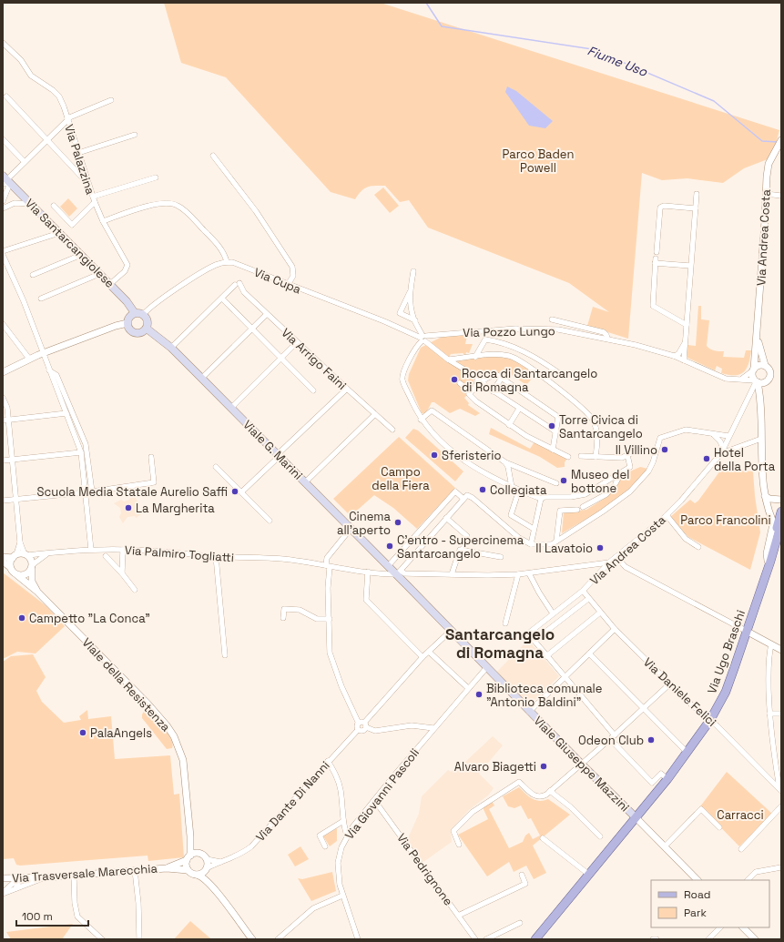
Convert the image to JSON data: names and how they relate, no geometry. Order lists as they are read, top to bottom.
{
  "streets": {
    "main road": [
      "Via Santarcangiolese",
      "Viale G. Marini",
      "Via Ugo Braschi",
      "Viale Giuseppe Mazzini"
    ],
    "street": [
      "Via Palazzina",
      "Via Andrea Costa",
      "Via Cupa",
      "Via Pozzo Lungo",
      "Via Arrigo Faini",
      "Via Palmiro Togliatti",
      "Viale della Resistenza",
      "Via Daniele Felici",
      "Via Giovanni Pascoli",
      "Via Dante Di Nanni",
      "Via Pedrignone",
      "Via Trasversale Marecchia"
    ]
  },
  "crossings": [
    ["Via Palazzina", "Via Santarcangiolese"],
    ["Via Andrea Costa", "Via Pozzo Lungo"],
    ["Via Andrea Costa", "Via Palmiro Togliatti"],
    ["Via Andrea Costa", "Via Daniele Felici"],
    ["Via Santarcangiolese", "Viale G. Marini"],
    ["Via Cupa", "Via Pozzo Lungo"],
    ["Viale G. Marini", "Via Palmiro Togliatti"],
    ["Viale G. Marini", "Viale Giuseppe Mazzini"],
    ["Viale G. Marini", "Via Dante Di Nanni"],
    ["Via Palmiro Togliatti", "Viale della Resistenza"],
    ["Via Ugo Braschi", "Via Daniele Felici"],
    ["Via Ugo Braschi", "Viale Giuseppe Mazzini"],
    ["Viale della Resistenza", "Via Dante Di Nanni"],
    ["Viale della Resistenza", "Via Trasversale Marecchia"],
    ["Viale Giuseppe Mazzini", "Via Giovanni Pascoli"],
    ["Viale Giuseppe Mazzini", "Via Dante Di Nanni"],
    ["Via Giovanni Pascoli", "Via Pedrignone"],
    ["Via Dante Di Nanni", "Via Trasversale Marecchia"]
  ],
  "districts": ["Santarcangelo di Romagna"],
  "water": ["Fiume Uso"],
  "parks": [
    "Parco Baden Powell",
    "Campo della Fiera",
    "Parco Francolini",
    "Carracci"
  ],
  "places": [
    "Rocca di Santarcangelo di Romagna",
    "Torre Civica di Santarcangelo",
    "Il Villino",
    "Sferisterio",
    "Hotel della Porta",
    "Museo del bottone",
    "Collegiata",
    "Scuola Media Statale Aurelio Saffi",
    "La Margherita",
    "Cinema all'aperto",
    "C'entro - Supercinema Santarcangelo",
    "Il Lavatoio",
    "Campetto \"La Conca\"",
    "Biblioteca comunale \"Antonio Baldini\"",
    "PalaAngels",
    "Odeon Club",
    "Alvaro Biagetti"
  ],
  "legend": ["Road", "Park"],
  "scale_bar": "100 m"
}
